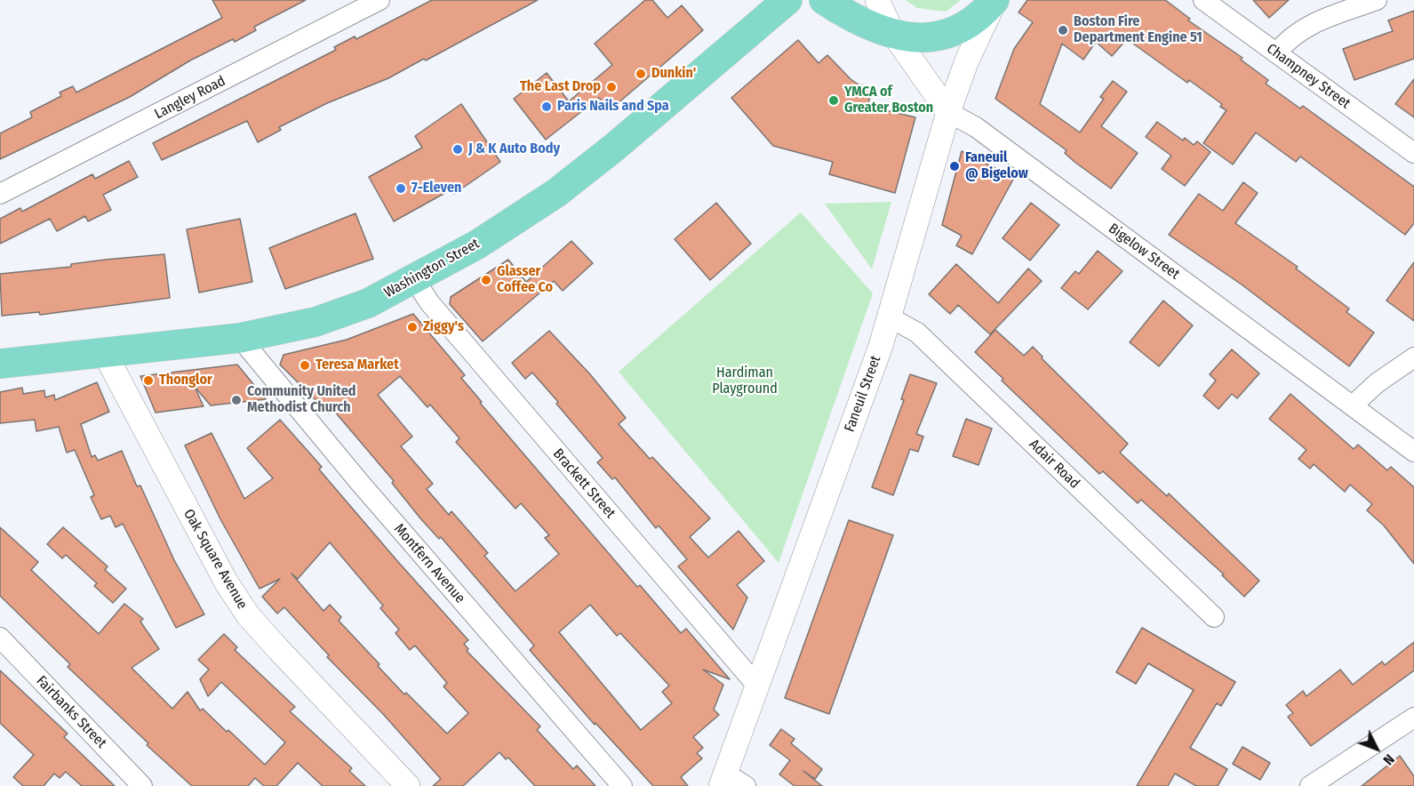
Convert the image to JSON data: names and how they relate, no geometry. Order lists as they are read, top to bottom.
{
  "streets": {
    "main road": ["Washington Street"],
    "street": [
      "Champney Street",
      "Langley Road",
      "Bigelow Street",
      "Faneuil Street",
      "Adair Road",
      "Brackett Street",
      "Oak Square Avenue",
      "Montfern Avenue",
      "Fairbanks Street"
    ]
  },
  "crossings": [
    ["Bigelow Street", "Faneuil Street"],
    ["Washington Street", "Brackett Street"],
    ["Washington Street", "Oak Square Avenue"],
    ["Washington Street", "Montfern Avenue"],
    ["Faneuil Street", "Adair Road"],
    ["Faneuil Street", "Brackett Street"]
  ],
  "parks": ["Hardiman Playground"],
  "places": [
    "Boston Fire Department Engine 51",
    "Dunkin'",
    "The Last Drop",
    "YMCA of Greater Boston",
    "Paris Nails and Spa",
    "J & K Auto Body",
    "Faneuil @ Bigelow",
    "7-Eleven",
    "Glasser Coffee Co",
    "Ziggy's",
    "Teresa Market",
    "Thonglor",
    "Community United Methodist Church"
  ],
  "north": "bottom right"
}
